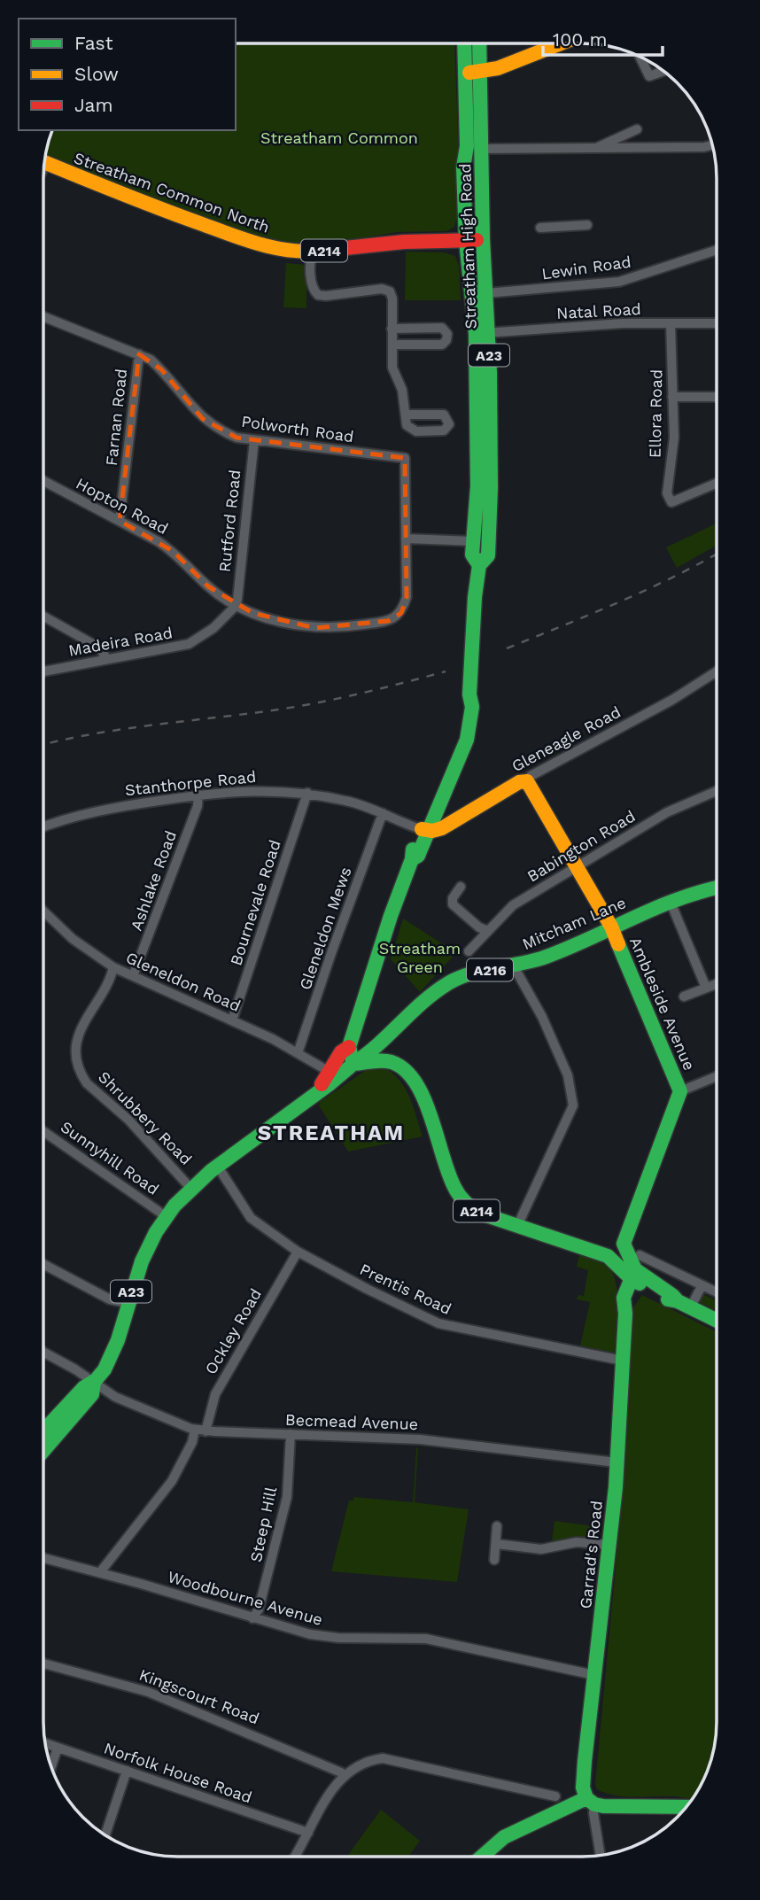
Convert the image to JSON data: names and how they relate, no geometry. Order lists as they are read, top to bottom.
{
  "streets": {
    "main road": [
      "Streatham Common North",
      "Streatham High Road",
      "A214",
      "A23",
      "Gleneagle Road",
      "Mitcham Lane",
      "A216",
      "Ambleside Avenue",
      "Garrad's Road"
    ],
    "street": [
      "Lewin Road",
      "Natal Road",
      "Ellora Road",
      "Farnan Road",
      "Polworth Road",
      "Hopton Road",
      "Rutford Road",
      "Madeira Road",
      "Stanthorpe Road",
      "Babington Road",
      "Ashlake Road",
      "Bournevale Road",
      "Gleneldon Mews",
      "Gleneldon Road",
      "Shrubbery Road",
      "Sunnyhill Road",
      "Prentis Road",
      "Ockley Road",
      "Becmead Avenue",
      "Steep Hill",
      "Woodbourne Avenue",
      "Kingscourt Road",
      "Norfolk House Road"
    ]
  },
  "crossings": [
    ["Streatham Common North", "Streatham High Road"],
    ["Streatham High Road", "Lewin Road"],
    ["Streatham High Road", "Natal Road"],
    ["Streatham High Road", "A23"],
    ["Streatham High Road", "Gleneagle Road"],
    ["Streatham High Road", "Stanthorpe Road"],
    ["Streatham High Road", "Mitcham Lane"],
    ["Streatham High Road", "Gleneldon Road"],
    ["Streatham High Road", "Shrubbery Road"],
    ["Streatham High Road", "Sunnyhill Road"],
    ["Streatham High Road", "Prentis Road"],
    ["Streatham High Road", "Becmead Avenue"],
    ["A214", "Garrad's Road"],
    ["Natal Road", "Ellora Road"],
    ["A23", "Becmead Avenue"],
    ["Farnan Road", "Polworth Road"],
    ["Farnan Road", "Hopton Road"],
    ["Polworth Road", "Hopton Road"],
    ["Polworth Road", "Rutford Road"],
    ["Hopton Road", "Rutford Road"],
    ["Hopton Road", "Madeira Road"],
    ["Rutford Road", "Madeira Road"],
    ["Gleneagle Road", "Stanthorpe Road"],
    ["Gleneagle Road", "Ambleside Avenue"],
    ["Stanthorpe Road", "Ashlake Road"],
    ["Stanthorpe Road", "Bournevale Road"],
    ["Stanthorpe Road", "Gleneldon Mews"],
    ["Babington Road", "Ambleside Avenue"],
    ["Ashlake Road", "Gleneldon Road"],
    ["Bournevale Road", "Gleneldon Road"],
    ["Mitcham Lane", "Ambleside Avenue"],
    ["Gleneldon Mews", "Gleneldon Road"],
    ["Gleneldon Road", "Shrubbery Road"],
    ["Prentis Road", "Ockley Road"],
    ["Prentis Road", "Garrad's Road"],
    ["Ockley Road", "Becmead Avenue"],
    ["Becmead Avenue", "Steep Hill"],
    ["Becmead Avenue", "Garrad's Road"],
    ["Steep Hill", "Woodbourne Avenue"],
    ["Garrad's Road", "Woodbourne Avenue"]
  ],
  "districts": ["STREATHAM"],
  "parks": ["Streatham Common", "Streatham Green"],
  "legend": ["Fast", "Slow", "Jam"],
  "scale_bar": "100 m"
}
